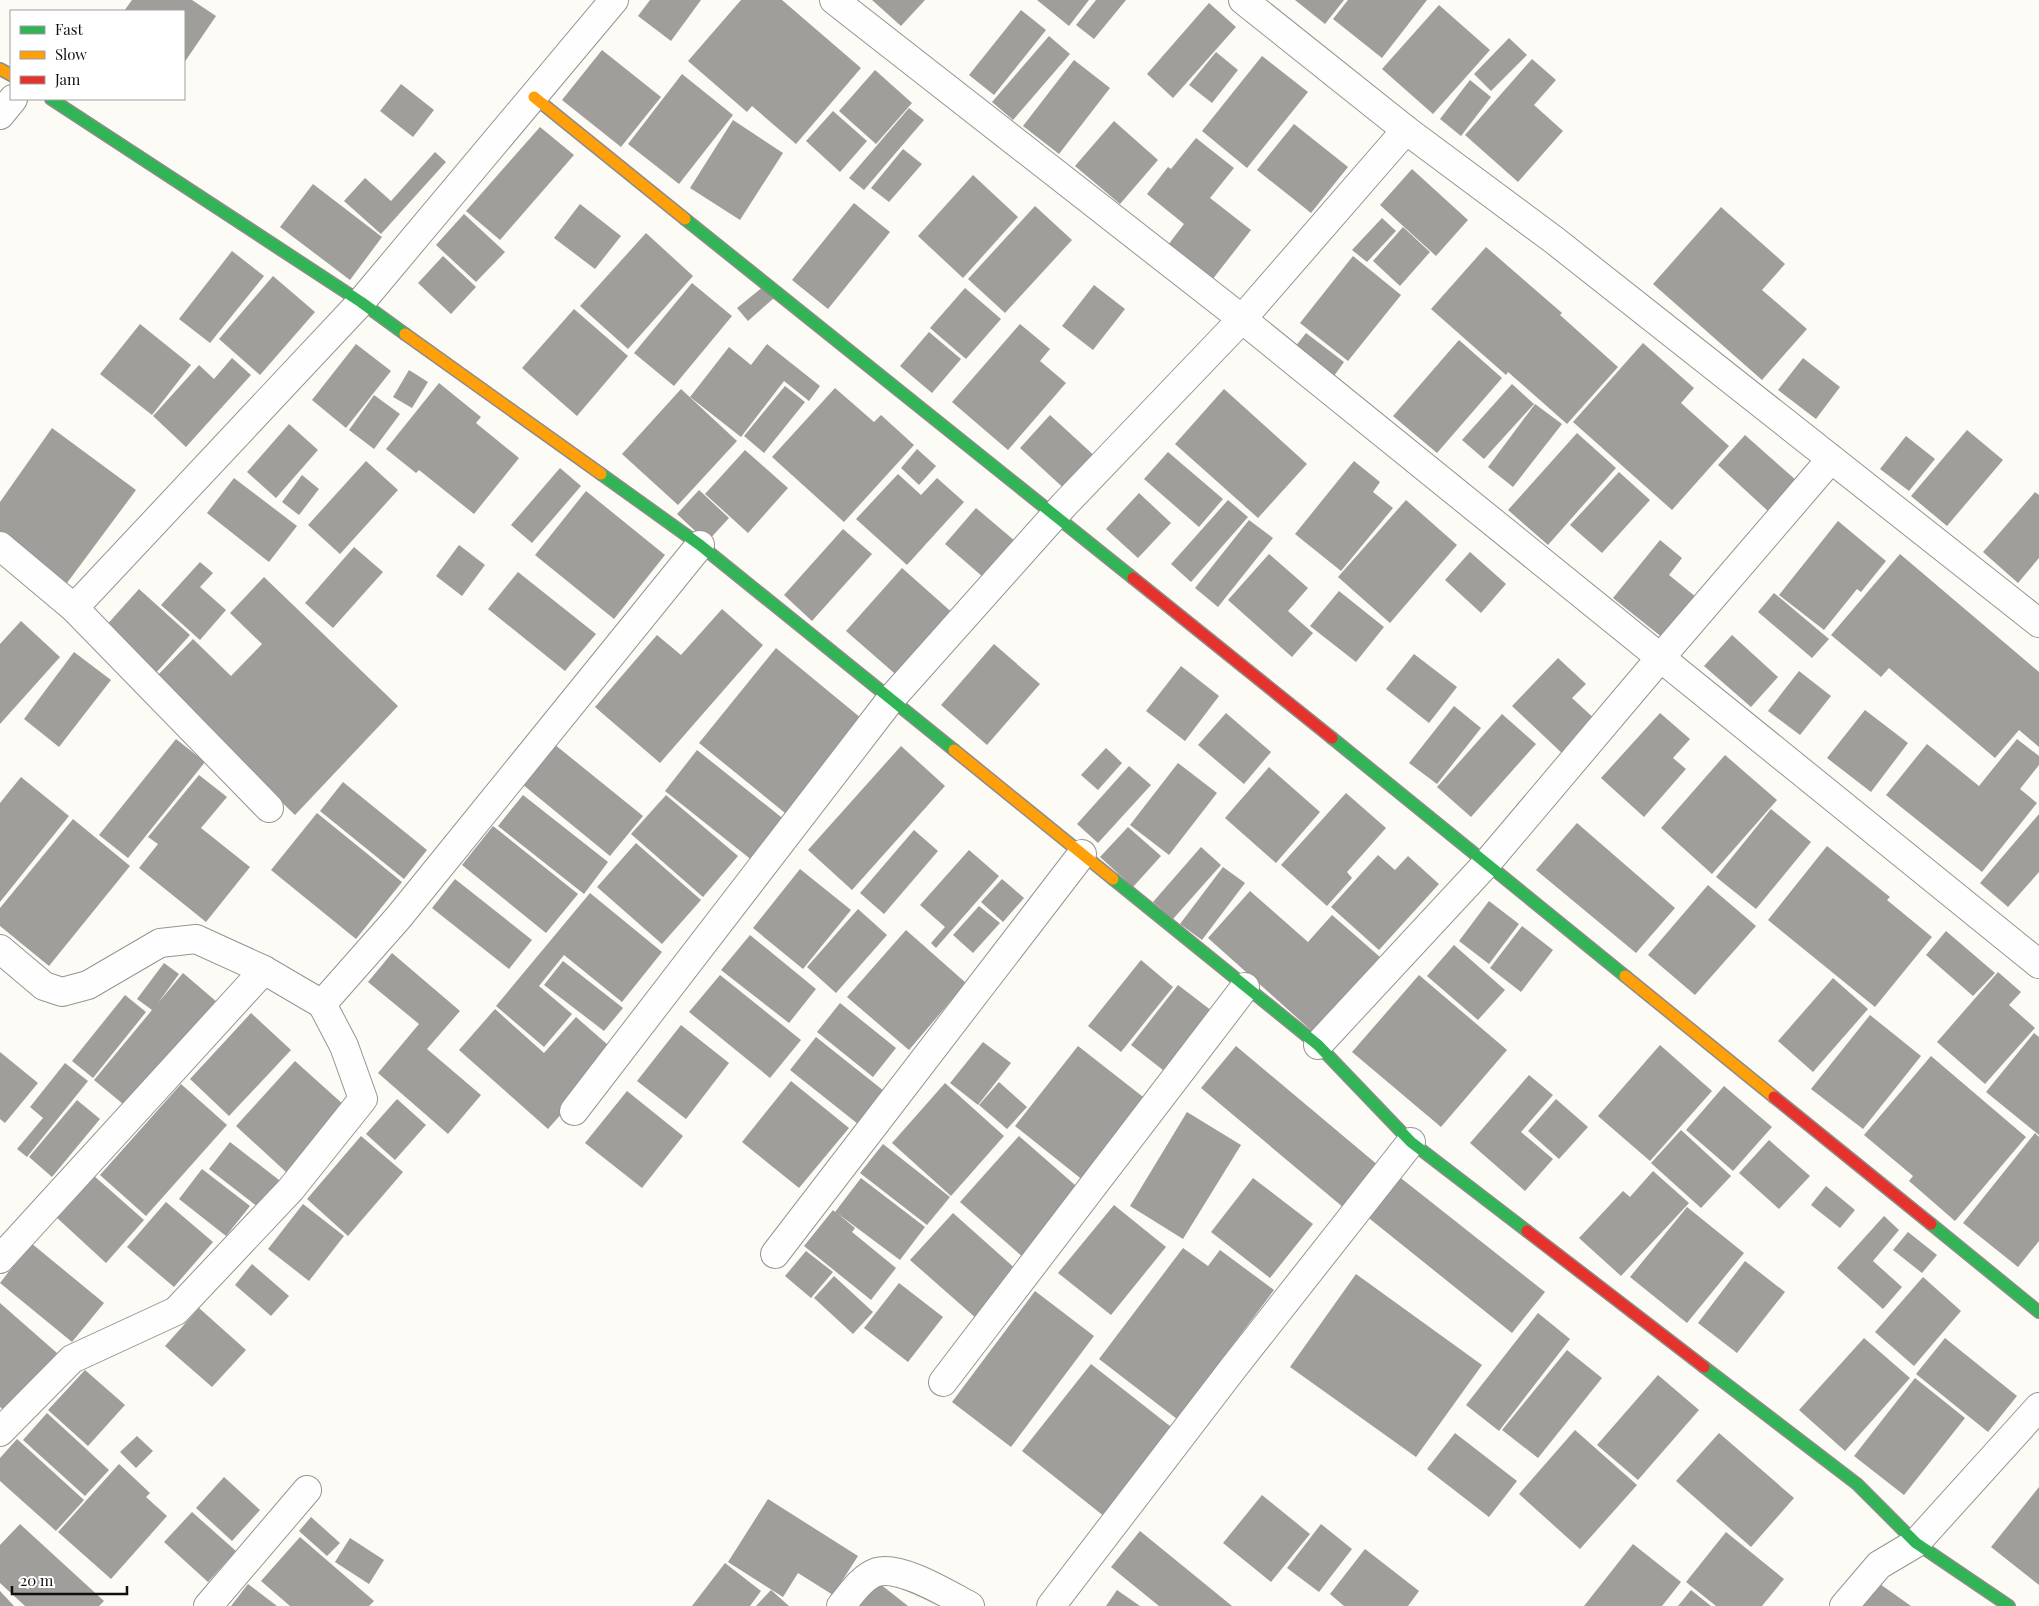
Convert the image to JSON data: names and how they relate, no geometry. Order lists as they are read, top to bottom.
{
  "legend": ["Fast", "Slow", "Jam"],
  "scale_bar": "20 m"
}
